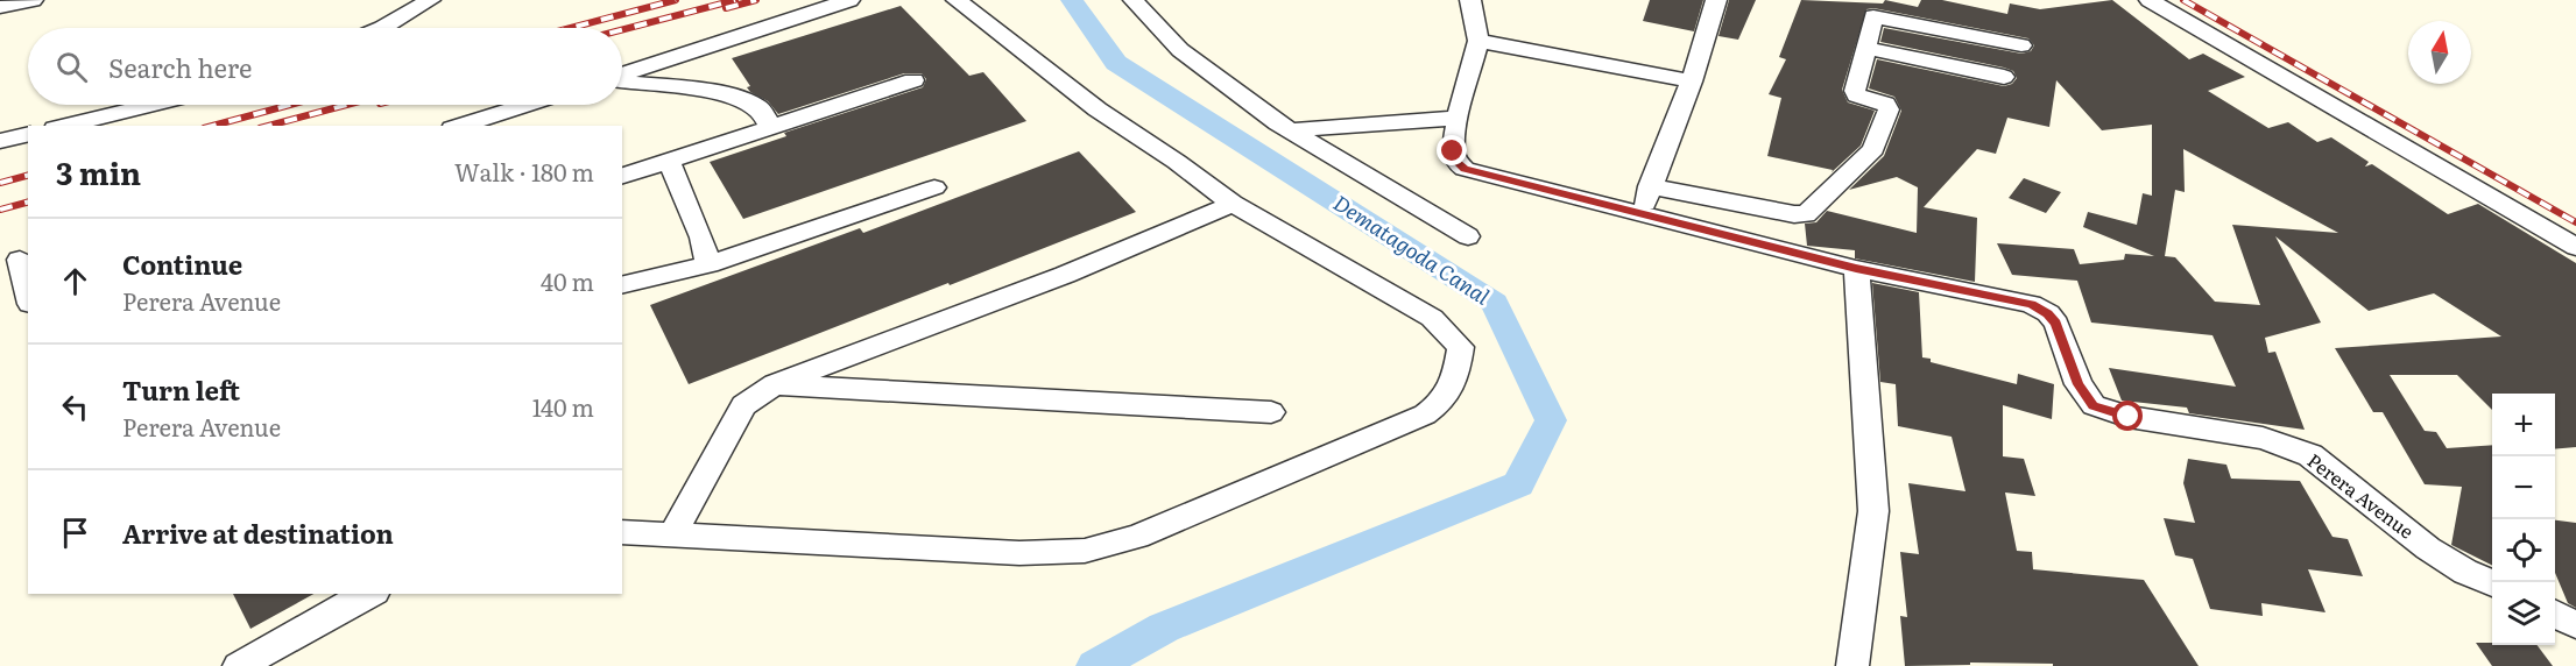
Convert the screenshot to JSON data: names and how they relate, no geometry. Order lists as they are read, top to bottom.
{
  "streets": {
    "street": ["Perera Avenue"]
  },
  "water": ["Dematagoda Canal"],
  "north": "top",
  "page": {
    "search": "Search here",
    "heading": ["3 min", "Walk · 180 m"],
    "list": [
      ["Continue", "Perera Avenue", "40 m"],
      ["Turn left", "Perera Avenue", "140 m"],
      "Arrive at destination"
    ],
    "map_buttons": ["+", "−"]
  }
}
